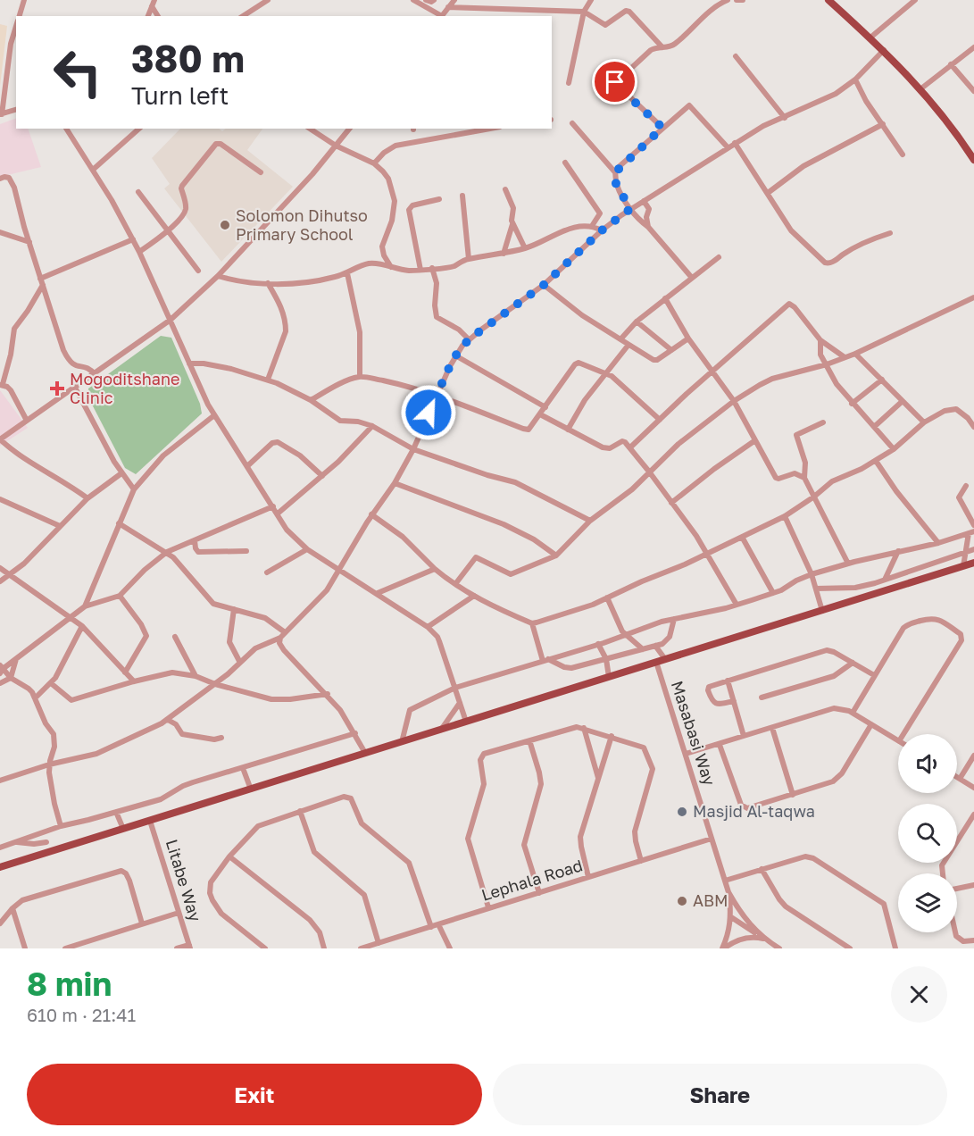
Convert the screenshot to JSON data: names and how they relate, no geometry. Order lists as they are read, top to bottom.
{
  "streets": {
    "street": ["Masabasi Way", "Litabe Way", "Lephala Road"]
  },
  "crossings": [
    ["Masabasi Way", "Lephala Road"]
  ],
  "places": {
    "other": ["Solomon Dihutso Primary School", "Masjid Al-taqwa", "ABM"],
    "health": ["Mogoditshane Clinic"]
  },
  "page": {
    "turn": ["380 m", "Turn left"],
    "heading": ["8 min", "610 m · 21:41"],
    "buttons": ["Exit", "Share"]
  }
}
